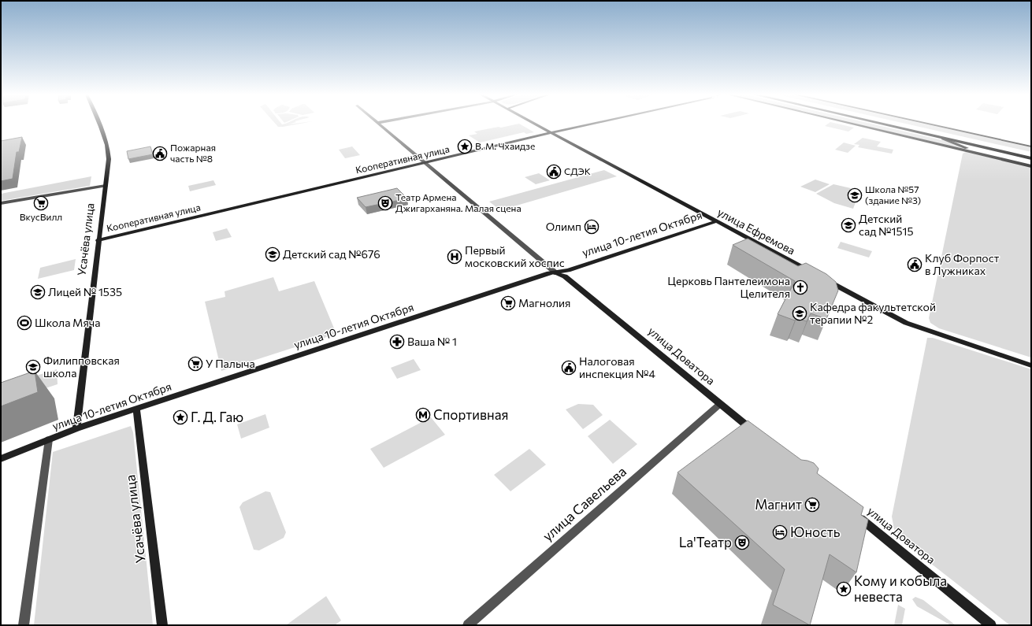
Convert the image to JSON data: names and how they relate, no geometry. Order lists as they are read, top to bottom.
{
  "streets": {
    "street": [
      "Кооперативная улица",
      "улица Ефремова",
      "улица 10-летия Октября",
      "Усачёва улица",
      "улица Доватора",
      "улица Савельева"
    ]
  },
  "crossings": [
    ["Кооперативная улица", "улица Ефремова"],
    ["Кооперативная улица", "Усачёва улица"],
    ["Кооперативная улица", "улица Доватора"],
    ["улица Ефремова", "улица 10-летия Октября"],
    ["улица 10-летия Октября", "Усачёва улица"],
    ["улица 10-летия Октября", "улица Доватора"],
    ["улица Доватора", "улица Савельева"]
  ],
  "places": {
    "place": ["В. М. Чхаидзе", "Г. Д. Гаю", "Кому и кобыла невеста"],
    "public building": [
      "Пожарная часть №8",
      "СДЭК",
      "Клуб Форпост в Лужниках",
      "Налоговая инспекция №4"
    ],
    "school or university": [
      "Школа №57 (здание №3)",
      "Детский сад №1515",
      "Детский сад №676",
      "Лицей № 1535",
      "Кафедра факультетской терапии №2",
      "Филипповская школа"
    ],
    "supermarket": [
      "ВкусВилл",
      "Магнолия",
      "У Палыча",
      "Магнит"
    ],
    "theatre": ["Театр Армена Джигарханяна. Малая сцена", "La'Театр"],
    "hotel": ["Олимп", "Юность"],
    "hospital": ["Первый московский хоспис"],
    "church": ["Церковь Пантелеимона Целителя"],
    "sports": ["Школа Мяча"],
    "pharmacy": ["Ваша № 1"],
    "metro station": ["Спортивная"]
  }
}
